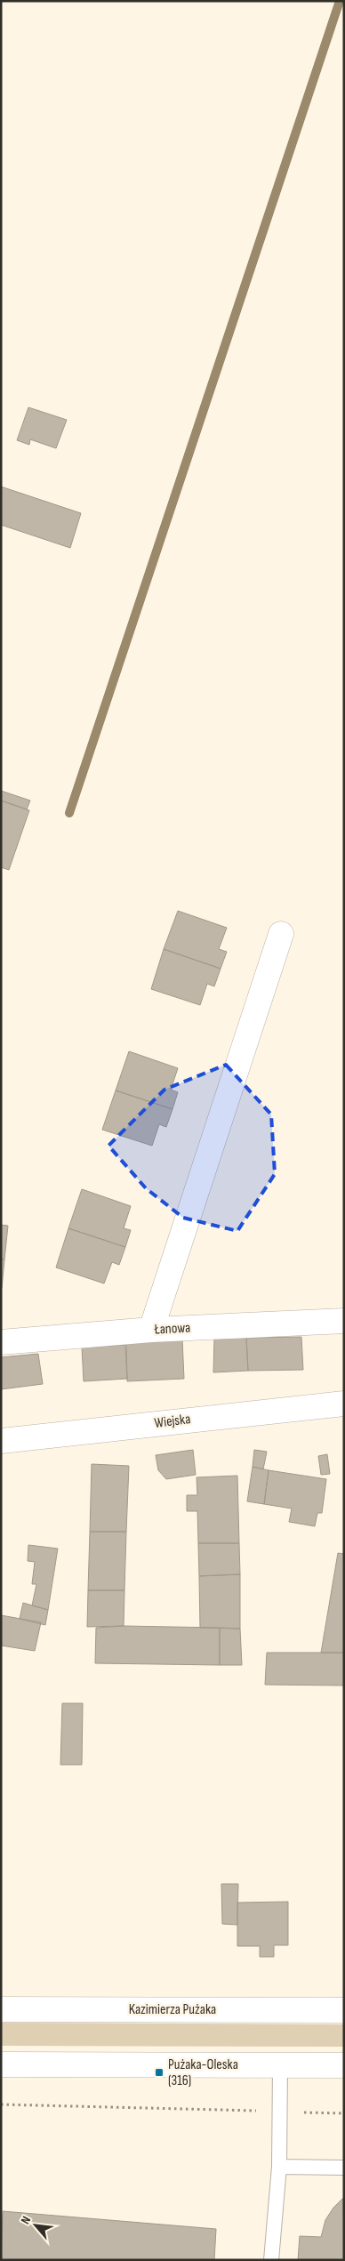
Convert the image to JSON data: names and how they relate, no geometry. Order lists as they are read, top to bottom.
{
  "streets": {
    "street": ["Łanowa", "Wiejska", "Kazimierza Pużaka"]
  },
  "places": {
    "transit": ["Pużaka-Oleska (316)"]
  },
  "north": "top left"
}
